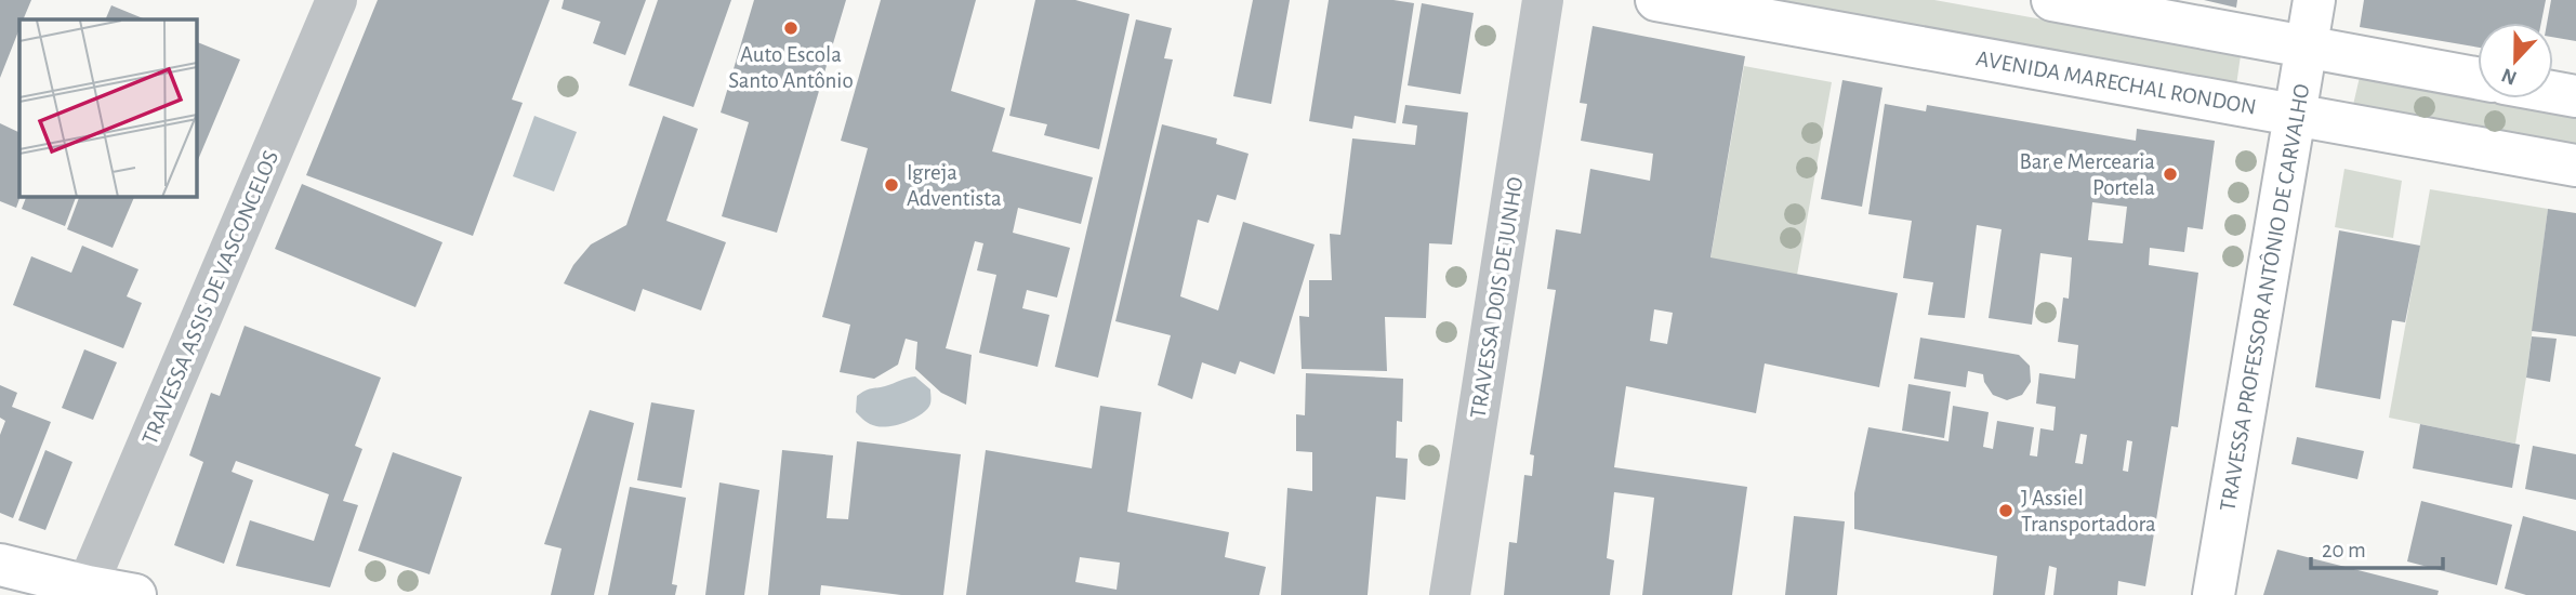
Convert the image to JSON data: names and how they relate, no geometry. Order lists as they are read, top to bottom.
{
  "streets": {
    "street": [
      "AVENIDA MARECHAL RONDON",
      "TRAVESSA ASSIS DE VASCONCELOS",
      "TRAVESSA DOIS DE JUNHO",
      "TRAVESSA PROFESSOR ANTÔNIO DE CARVALHO"
    ]
  },
  "crossings": [
    ["AVENIDA MARECHAL RONDON", "TRAVESSA PROFESSOR ANTÔNIO DE CARVALHO"]
  ],
  "places": [
    "Auto Escola Santo Antônio",
    "Bar e Mercearia Portela",
    "Igreja Adventista",
    "J Assiel Transportadora"
  ],
  "scale_bar": "20 m",
  "north": "bottom"
}
